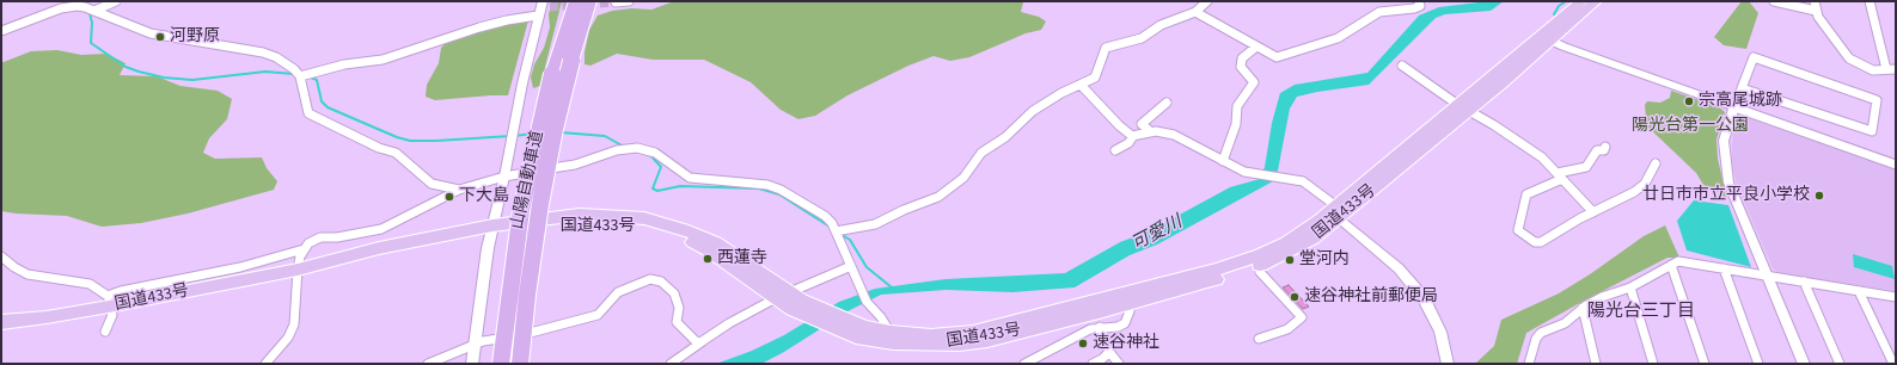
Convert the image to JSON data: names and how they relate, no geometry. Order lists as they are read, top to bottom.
{
  "streets": {
    "highway": ["山陽自動車道", "国道433号"]
  },
  "districts": ["陽光台三丁目"],
  "water": ["可愛川"],
  "parks": ["陽光台第一公園"],
  "places": [
    "河野原",
    "宗高尾城跡",
    "廿日市市立平良小学校",
    "下大島",
    "西蓮寺",
    "堂河内",
    "速谷神社前郵便局",
    "速谷神社"
  ]
}
